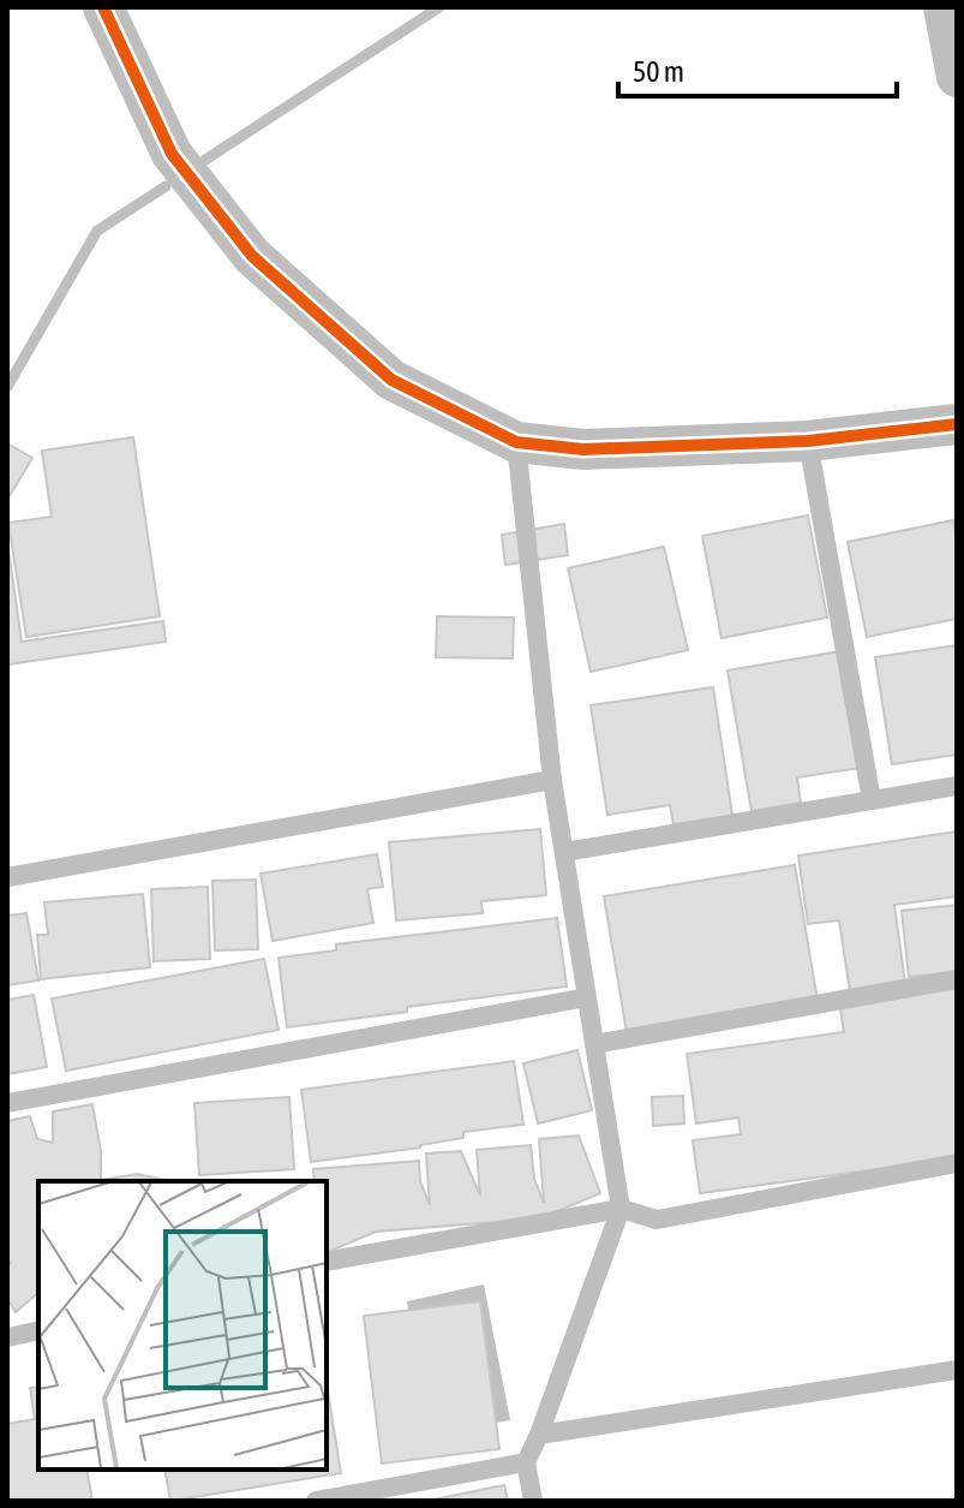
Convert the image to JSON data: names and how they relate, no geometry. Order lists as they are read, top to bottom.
{
  "scale_bar": "50 m"
}
